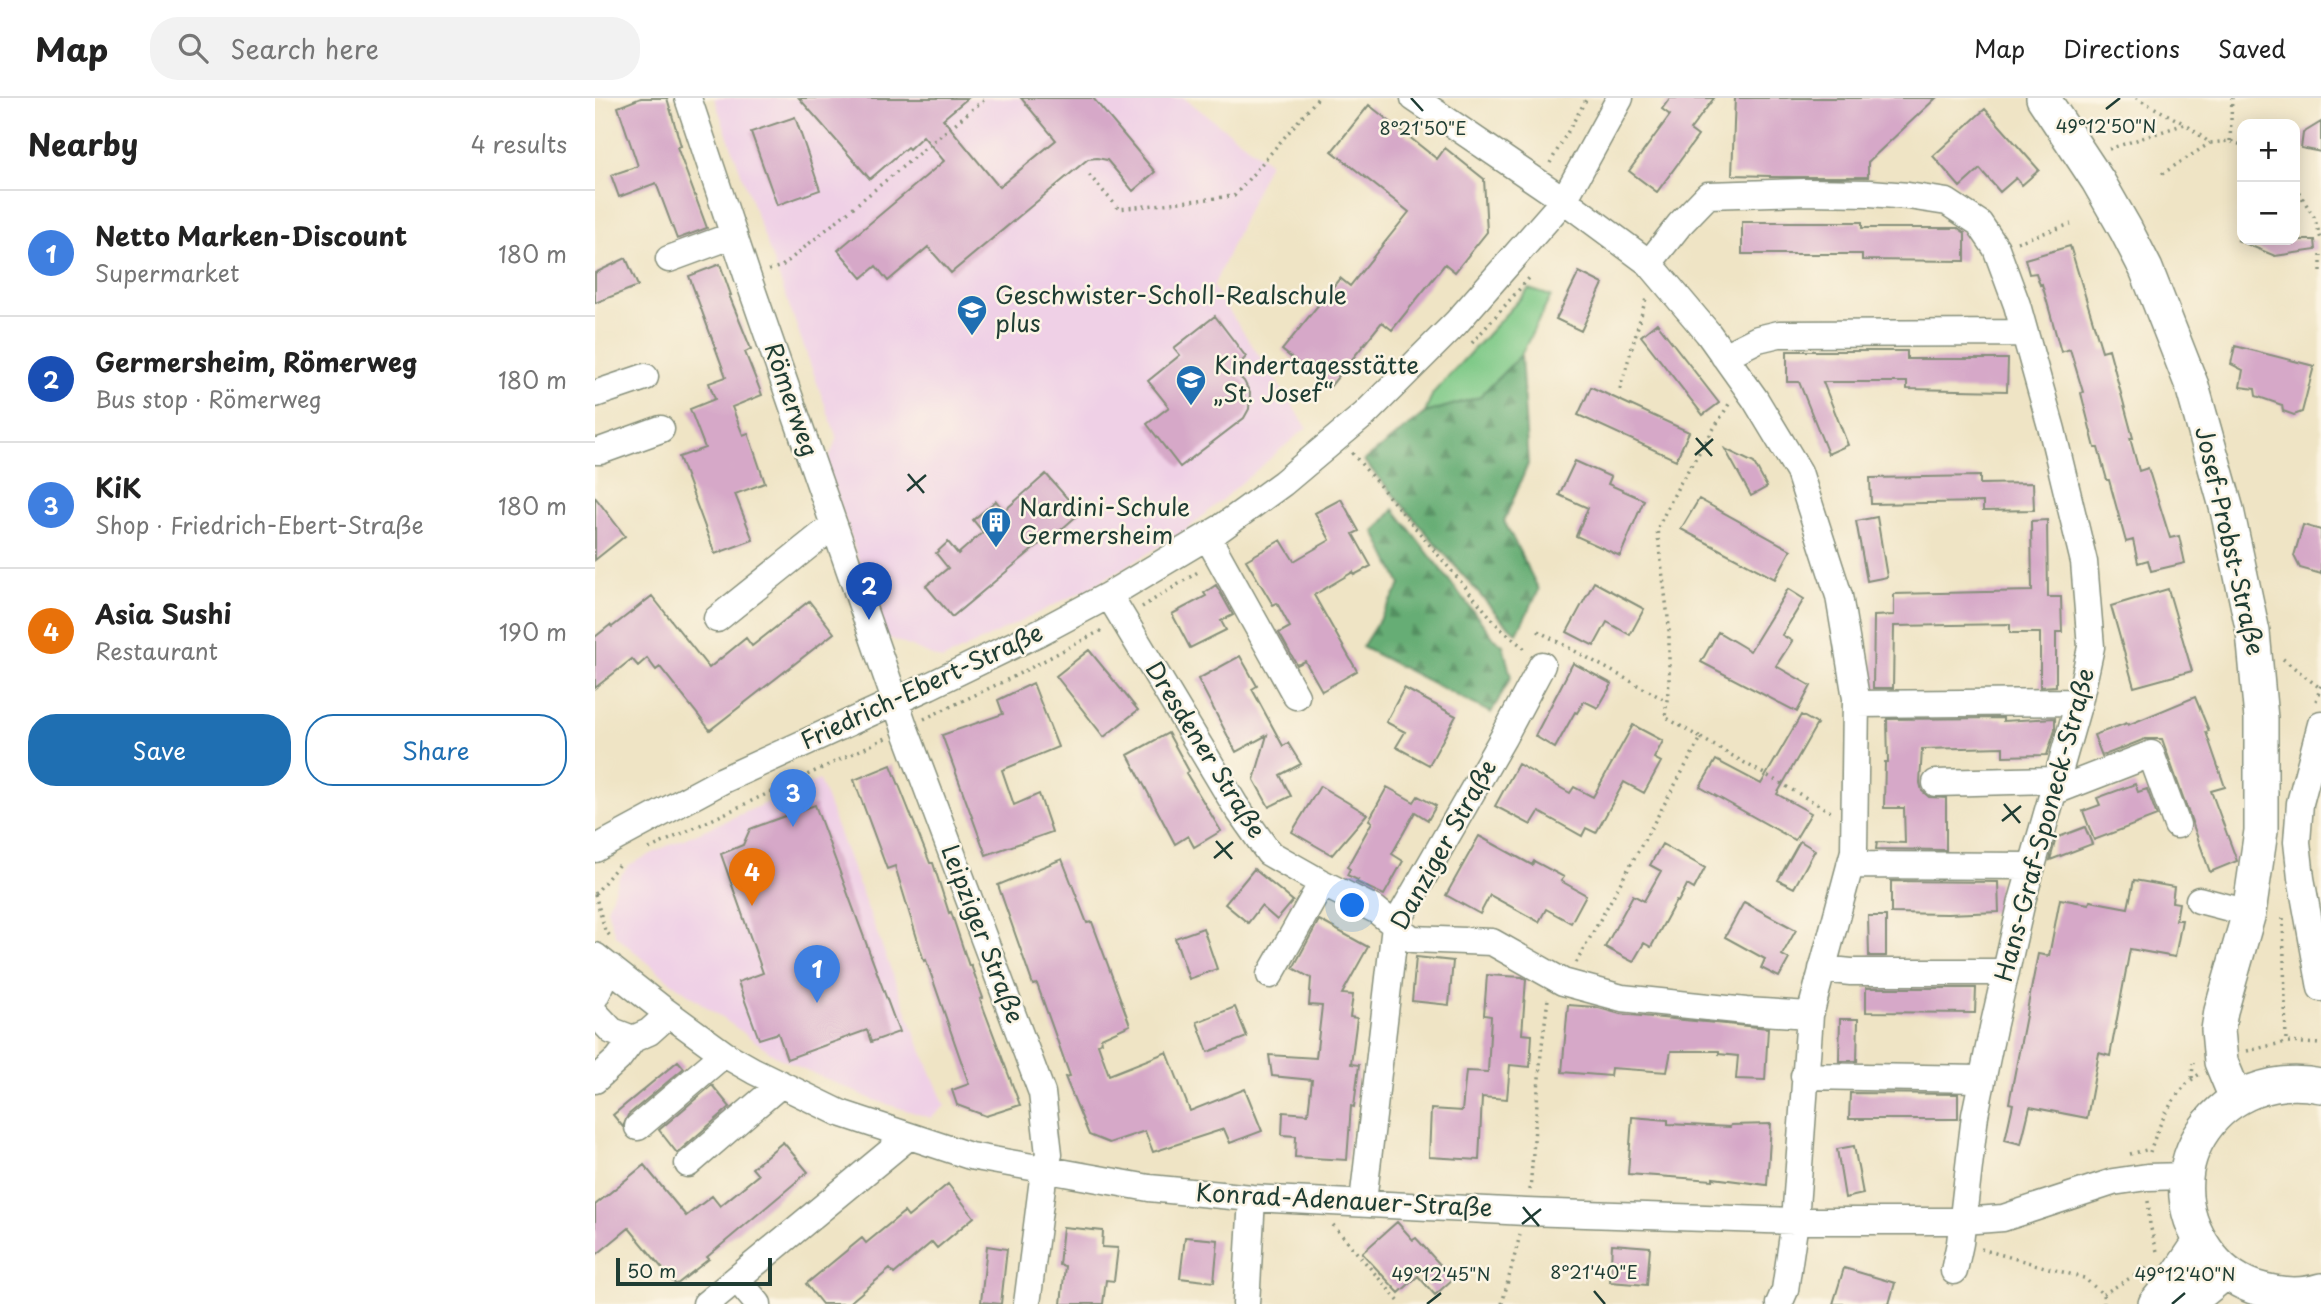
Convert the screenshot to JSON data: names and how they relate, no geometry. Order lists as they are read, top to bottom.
{
  "streets": {
    "main road": ["Josef-Probst-Straße"],
    "street": [
      "Römerweg",
      "Friedrich-Ebert-Straße",
      "Dresdener Straße",
      "Hans-Graf-Sponeck-Straße",
      "Danziger Straße",
      "Leipziger Straße",
      "Konrad-Adenauer-Straße"
    ]
  },
  "crossings": [
    ["Römerweg", "Friedrich-Ebert-Straße"],
    ["Römerweg", "Leipziger Straße"],
    ["Friedrich-Ebert-Straße", "Dresdener Straße"],
    ["Friedrich-Ebert-Straße", "Leipziger Straße"],
    ["Dresdener Straße", "Danziger Straße"],
    ["Hans-Graf-Sponeck-Straße", "Konrad-Adenauer-Straße"],
    ["Danziger Straße", "Konrad-Adenauer-Straße"],
    ["Leipziger Straße", "Konrad-Adenauer-Straße"]
  ],
  "places": {
    "school or university": ["Geschwister-Scholl-Realschule plus", "Kindertagesstätte „St. Josef“"],
    "building": ["Nardini-Schule Germersheim"]
  },
  "scale_bar": "50 m",
  "page": {
    "header": "Map",
    "search": "Search here",
    "nav": ["Map", "Directions", "Saved"],
    "heading": ["Nearby", "4 results"],
    "map_buttons": ["+", "−"],
    "list": [
      {
        "mark": "1",
        "name": "Netto Marken-Discount",
        "note": "Supermarket",
        "value": "180 m"
      },
      {
        "mark": "2",
        "name": "Germersheim, Römerweg",
        "note": "Bus stop · Römerweg",
        "value": "180 m"
      },
      {
        "mark": "3",
        "name": "KiK",
        "note": "Shop · Friedrich-Ebert-Straße",
        "value": "180 m"
      },
      {
        "mark": "4",
        "name": "Asia Sushi",
        "note": "Restaurant",
        "value": "190 m"
      }
    ],
    "pins": [
      "2",
      "3",
      "4",
      "1"
    ],
    "buttons": ["Save", "Share"],
    "scale": "50 m"
  },
  "coordinates": [
    "49°12'50\"N",
    "8°21'50\"E",
    "8°21'40\"E",
    "49°12'45\"N",
    "49°12'40\"N"
  ]
}
